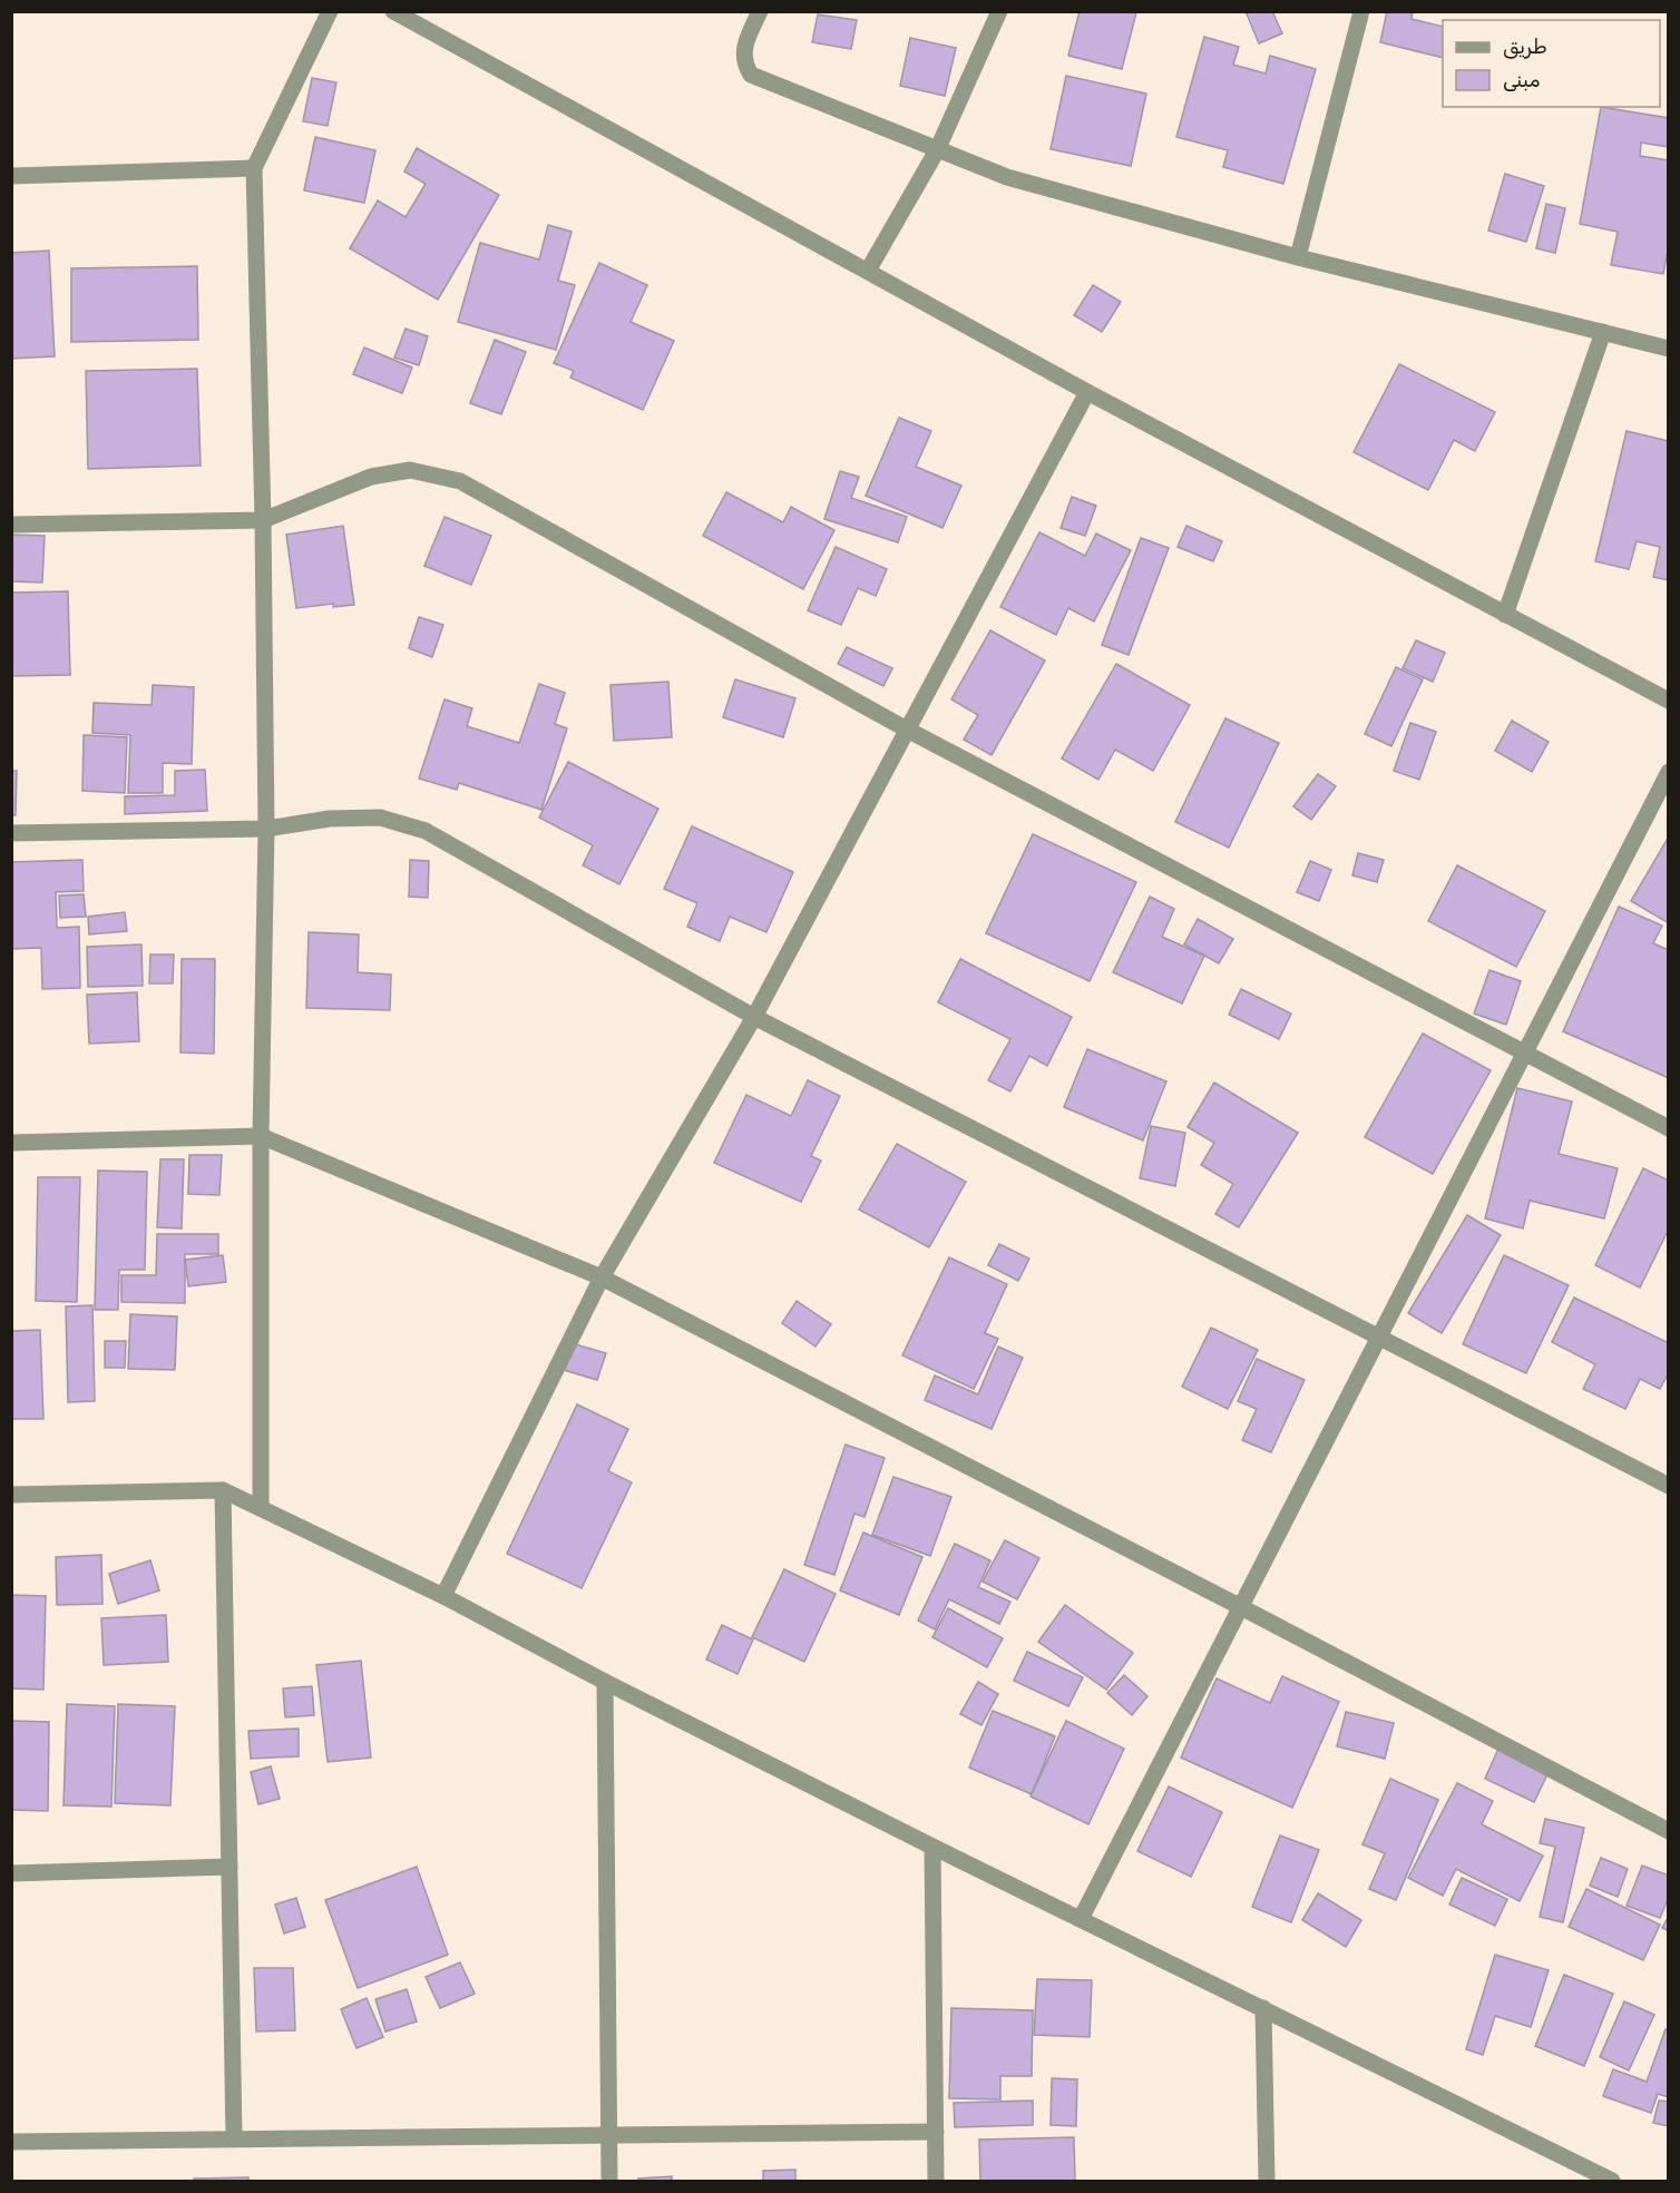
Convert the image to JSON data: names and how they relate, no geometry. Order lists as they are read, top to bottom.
{
  "legend": ["طريق", "مبنى"]
}
